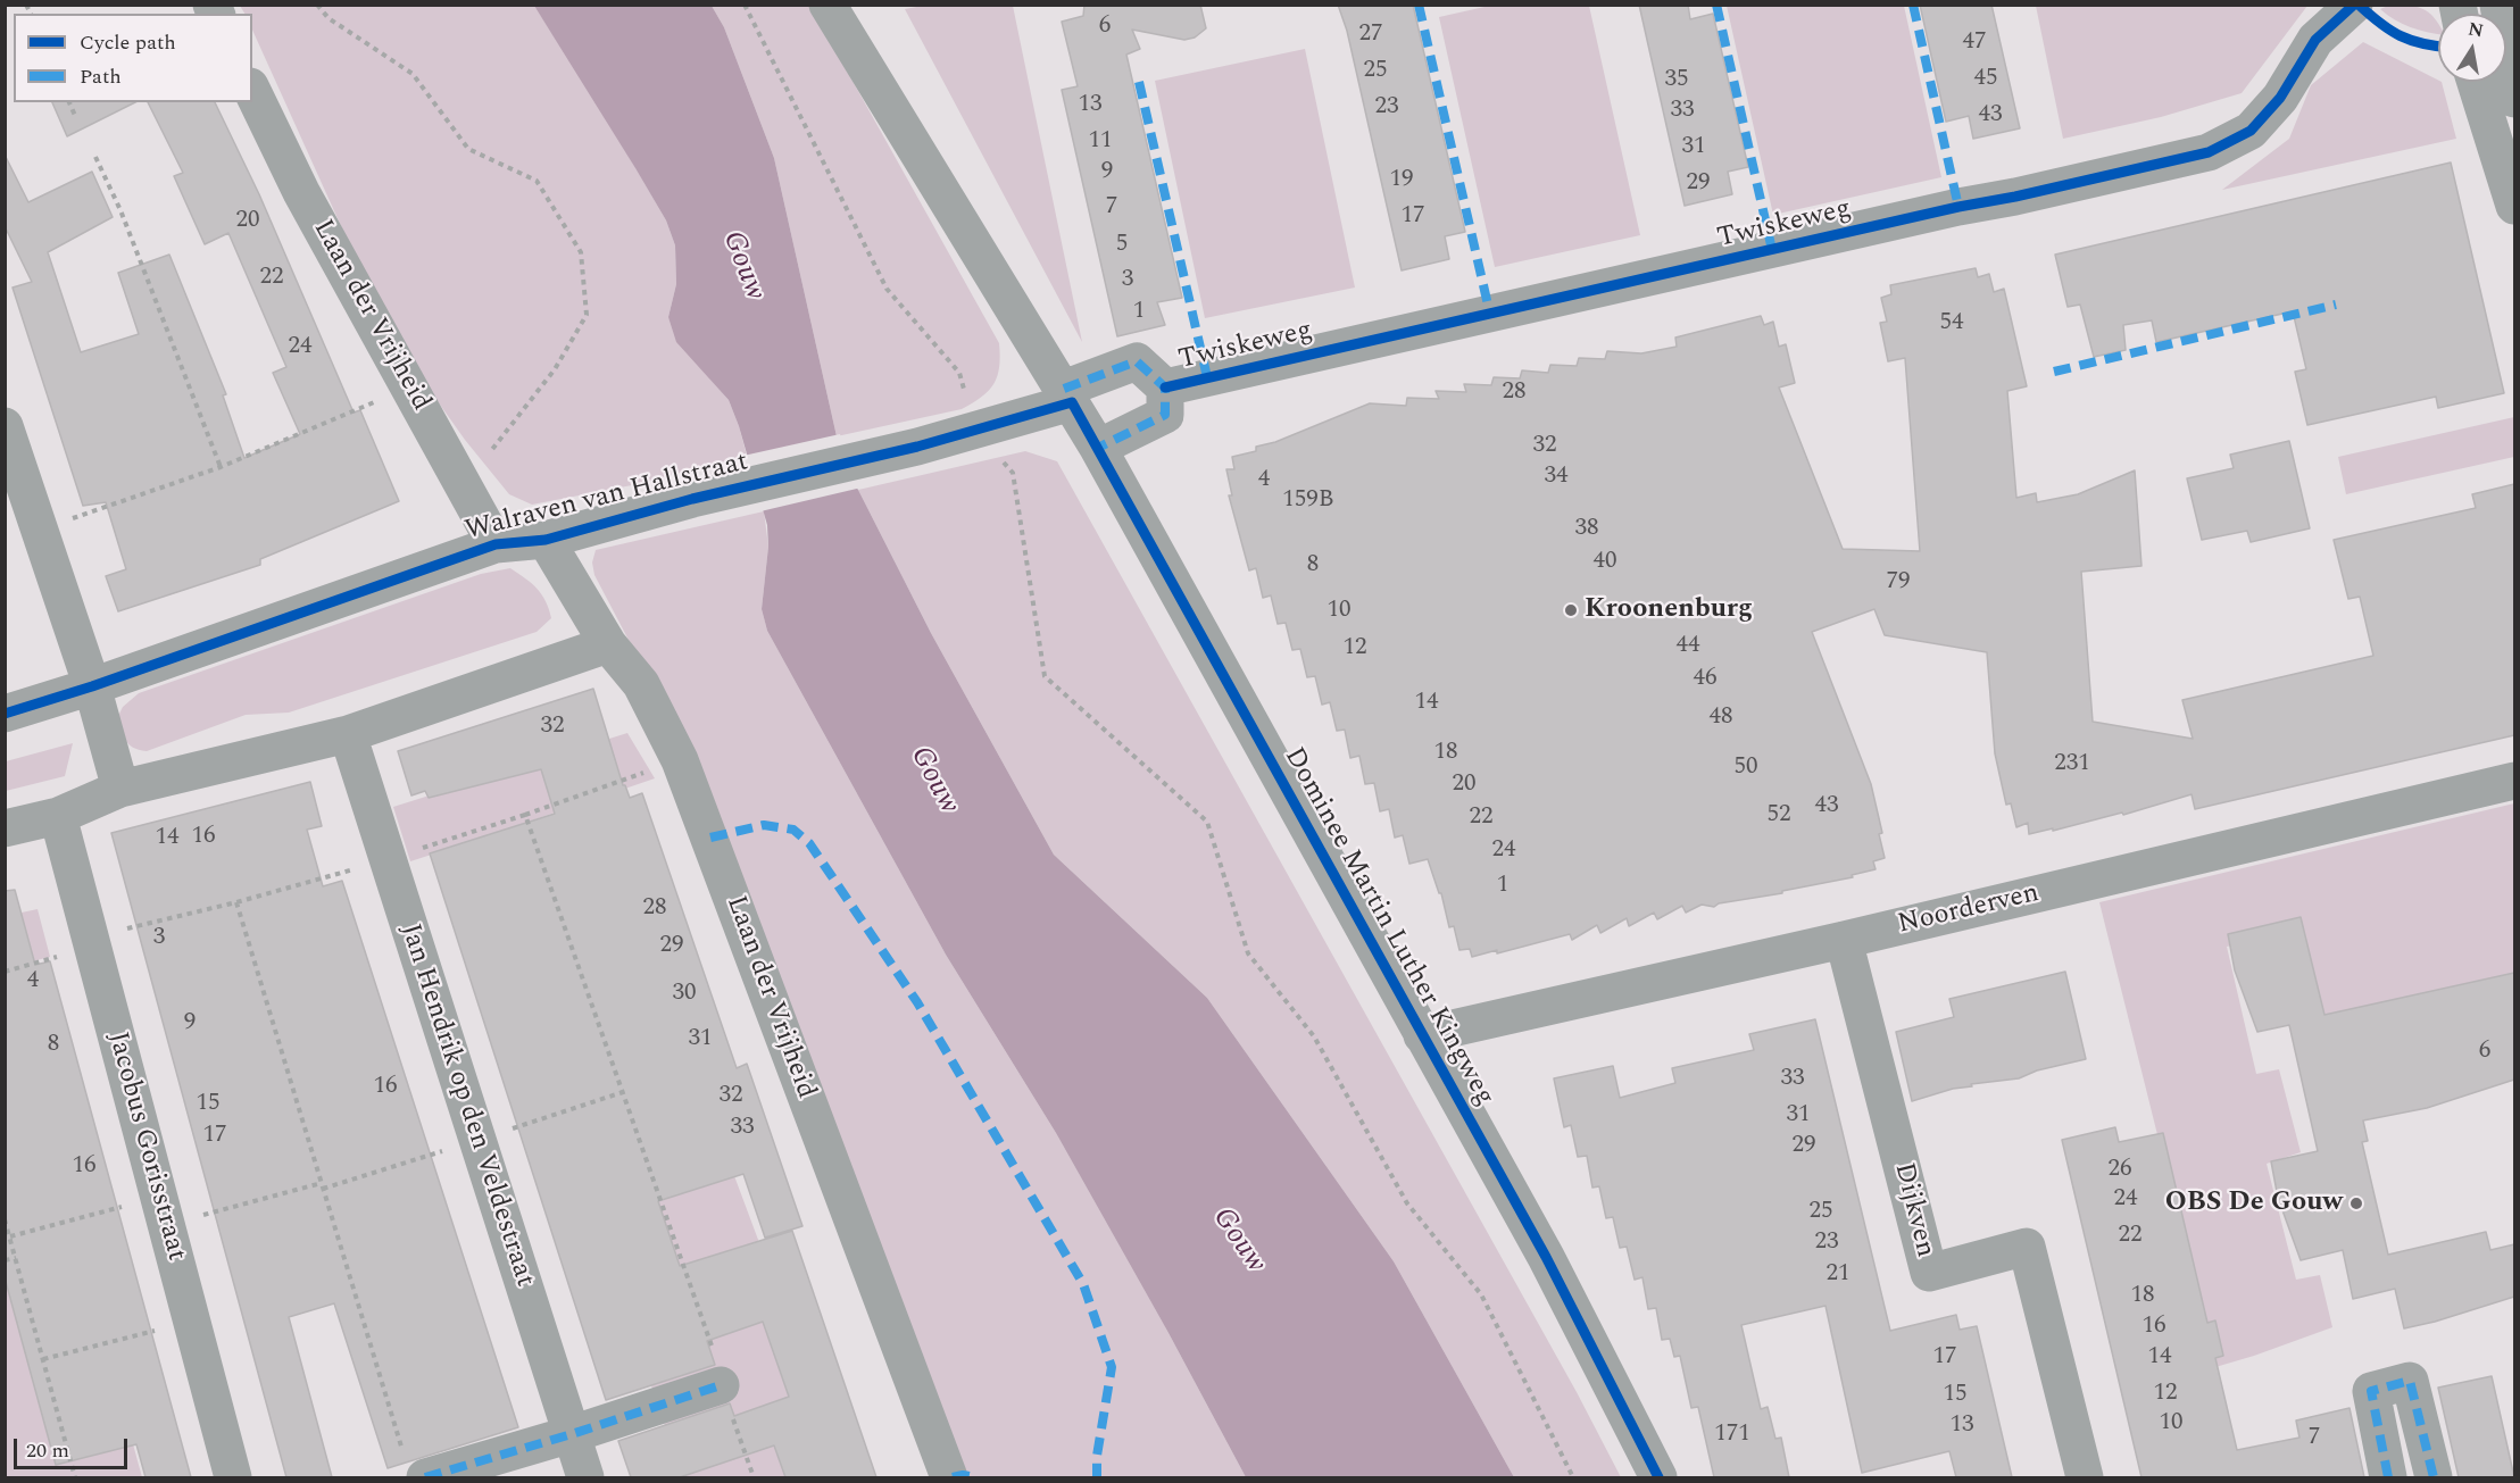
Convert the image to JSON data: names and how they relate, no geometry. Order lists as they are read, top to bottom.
{
  "streets": {
    "street": [
      "Twiskeweg",
      "Laan der Vrijheid",
      "Walraven van Hallstraat",
      "Noorderven",
      "Dominee Martin Luther Kingweg",
      "Jan Hendrik op den Veldestraat",
      "Jacobus Gorisstraat",
      "Dijkven"
    ]
  },
  "crossings": [
    ["Twiskeweg", "Walraven van Hallstraat"],
    ["Laan der Vrijheid", "Walraven van Hallstraat"],
    ["Walraven van Hallstraat", "Dominee Martin Luther Kingweg"],
    ["Noorderven", "Dominee Martin Luther Kingweg"],
    ["Noorderven", "Dijkven"]
  ],
  "water": ["Gouw"],
  "places": ["Kroonenburg", "OBS De Gouw"],
  "house_numbers": [
    "6",
    "27",
    "47",
    "25",
    "45",
    "35",
    "13",
    "23",
    "33",
    "43",
    "11",
    "31",
    "9",
    "19",
    "29",
    "7",
    "17",
    "20",
    "5",
    "22",
    "3",
    "1",
    "54",
    "24",
    "28",
    "32",
    "34",
    "4",
    "159B",
    "38",
    "40",
    "8",
    "79",
    "10",
    "44",
    "12",
    "46",
    "14",
    "48",
    "32",
    "18",
    "231",
    "50",
    "20",
    "43",
    "52",
    "22",
    "16",
    "14",
    "24",
    "1",
    "28",
    "3",
    "29",
    "4",
    "30",
    "9",
    "31",
    "8",
    "6",
    "33",
    "16",
    "32",
    "15",
    "31",
    "33",
    "17",
    "29",
    "16",
    "26",
    "24",
    "25",
    "22",
    "23",
    "21",
    "18",
    "16",
    "17",
    "14",
    "12",
    "15",
    "10",
    "13",
    "171",
    "7"
  ],
  "legend": ["Cycle path", "Path"],
  "scale_bar": "20 m",
  "north": "top"
}
